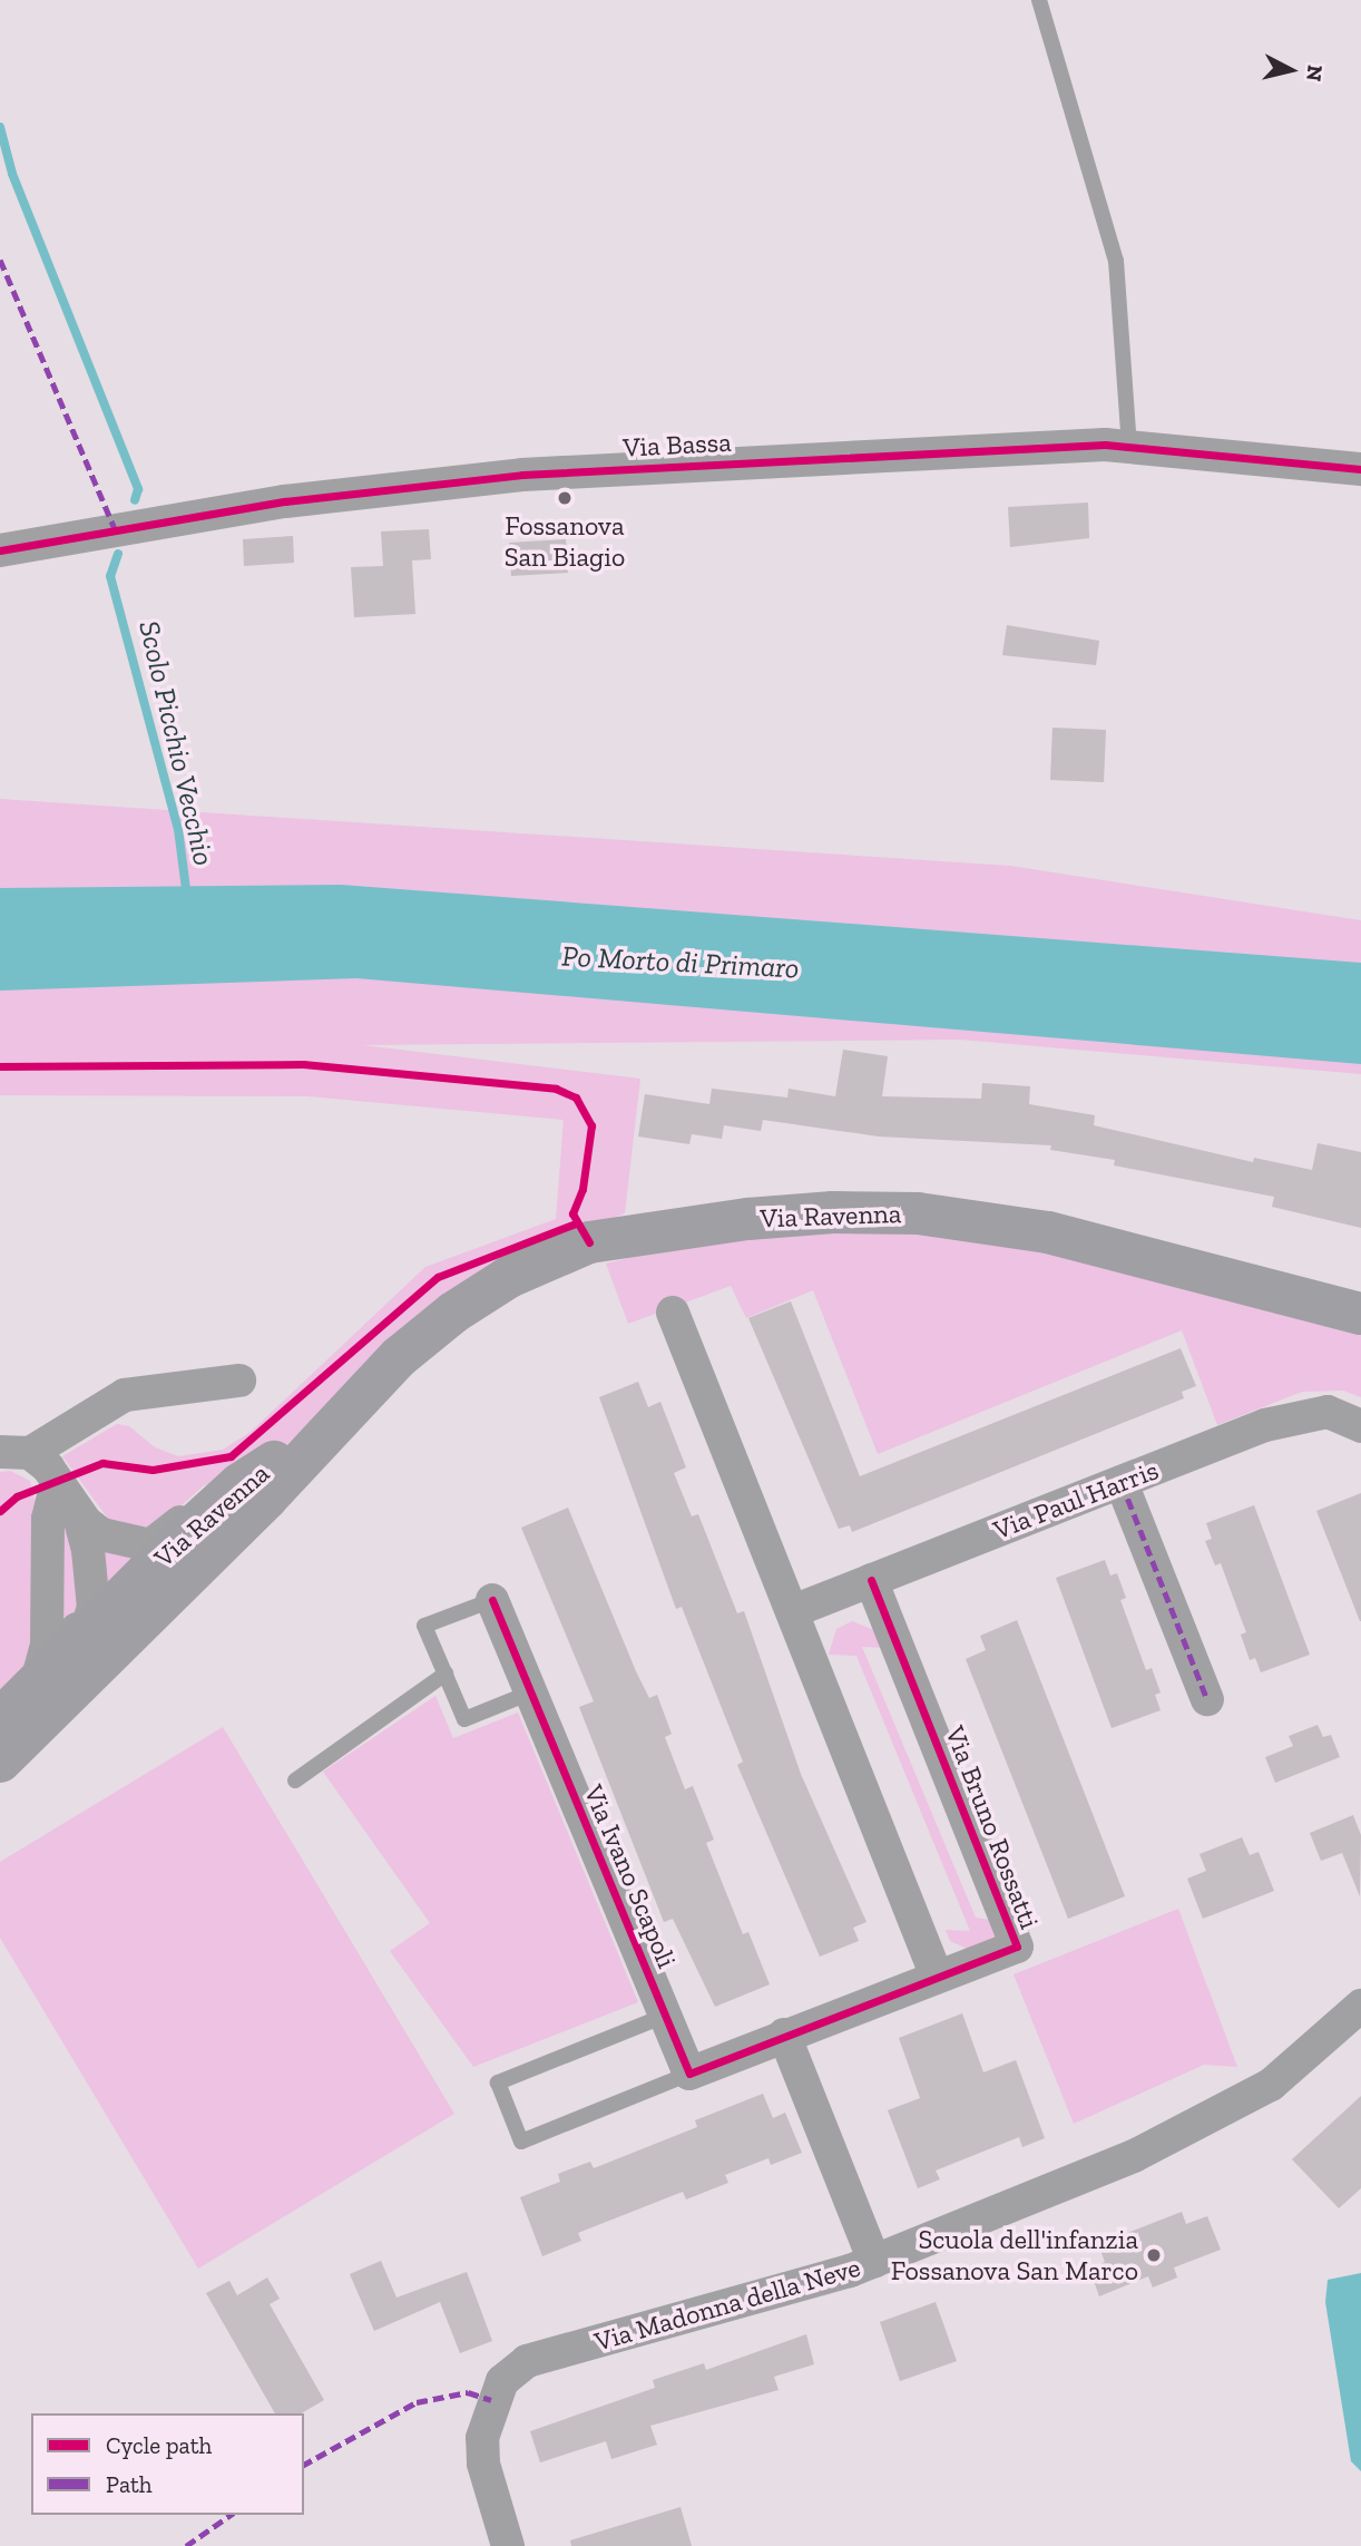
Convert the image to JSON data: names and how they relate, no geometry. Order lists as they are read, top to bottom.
{
  "streets": {
    "main road": ["Via Ravenna"],
    "street": [
      "Via Bassa",
      "Via Paul Harris",
      "Via Bruno Rossatti",
      "Via Ivano Scapoli",
      "Via Madonna della Neve"
    ]
  },
  "crossings": [
    ["Via Paul Harris", "Via Bruno Rossatti"]
  ],
  "water": ["Scolo Picchio Vecchio", "Po Morto di Primaro"],
  "places": ["Fossanova San Biagio", "Scuola dell'infanzia Fossanova San Marco"],
  "legend": ["Cycle path", "Path"],
  "north": "right"
}
